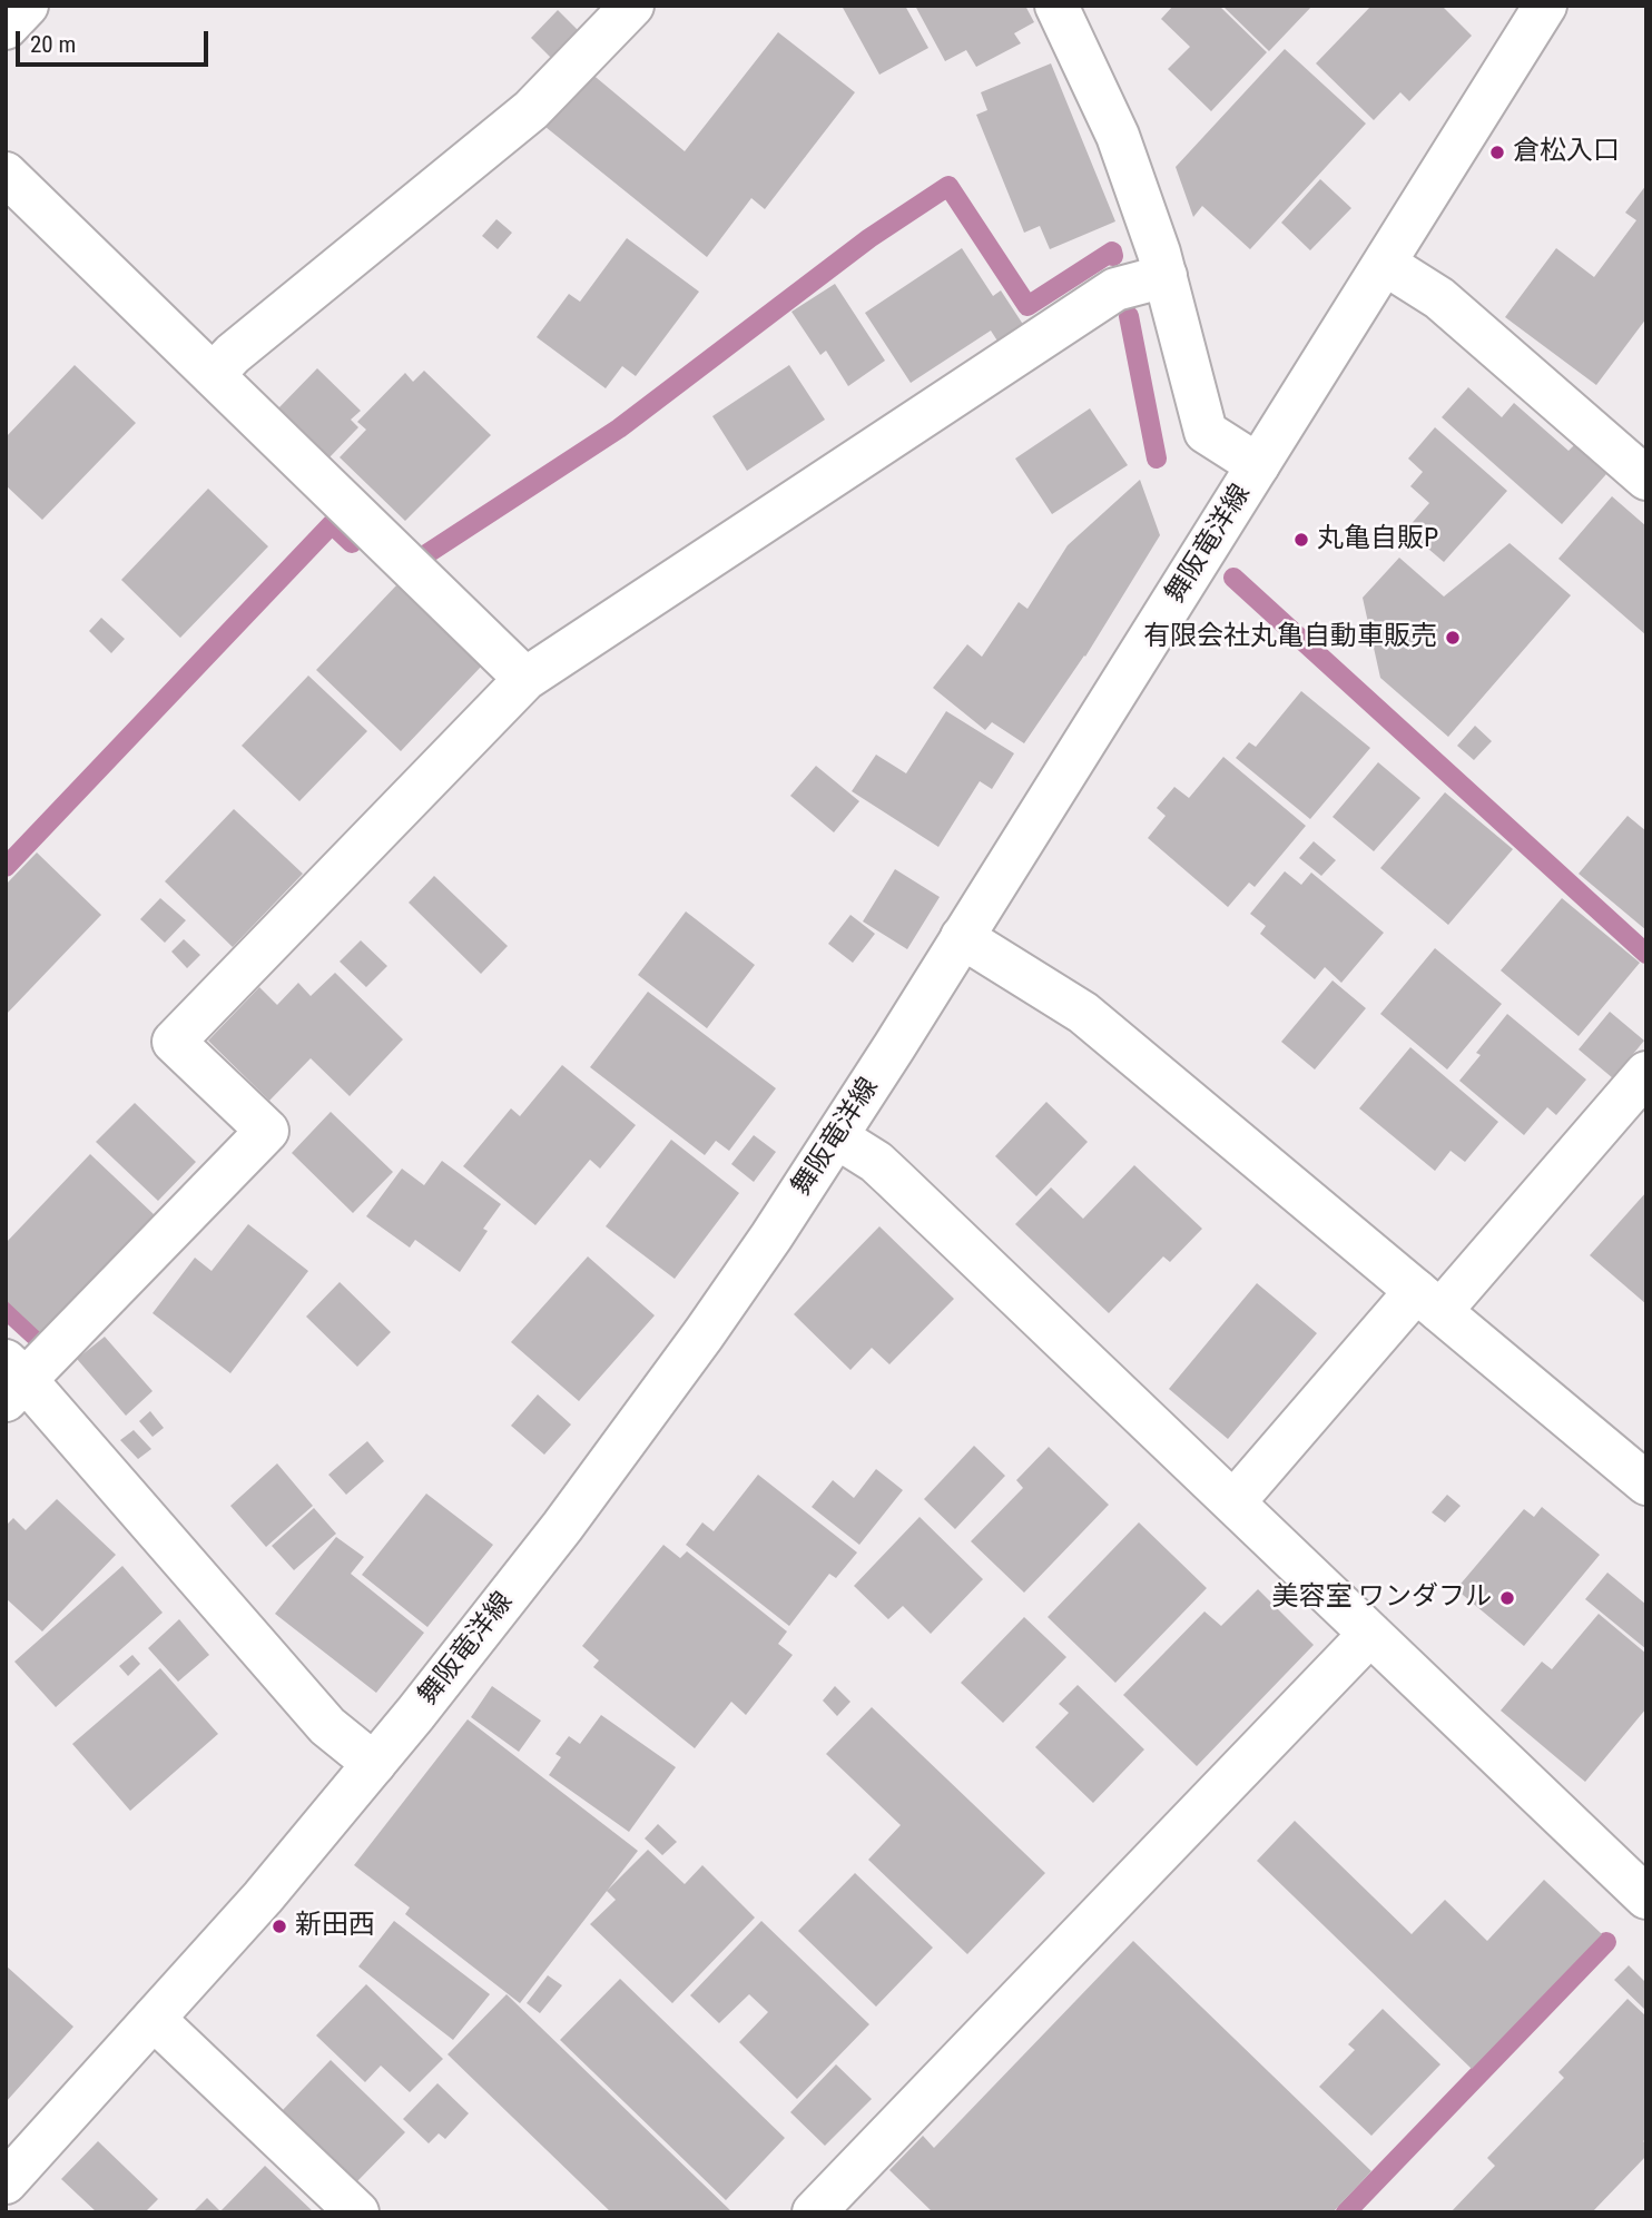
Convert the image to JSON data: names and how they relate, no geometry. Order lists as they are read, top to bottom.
{
  "streets": {
    "street": ["舞阪竜洋線"]
  },
  "places": [
    "倉松入口",
    "丸亀自販P",
    "有限会社丸亀自動車販売",
    "美容室 ワンダフル",
    "新田西"
  ],
  "scale_bar": "20 m"
}
